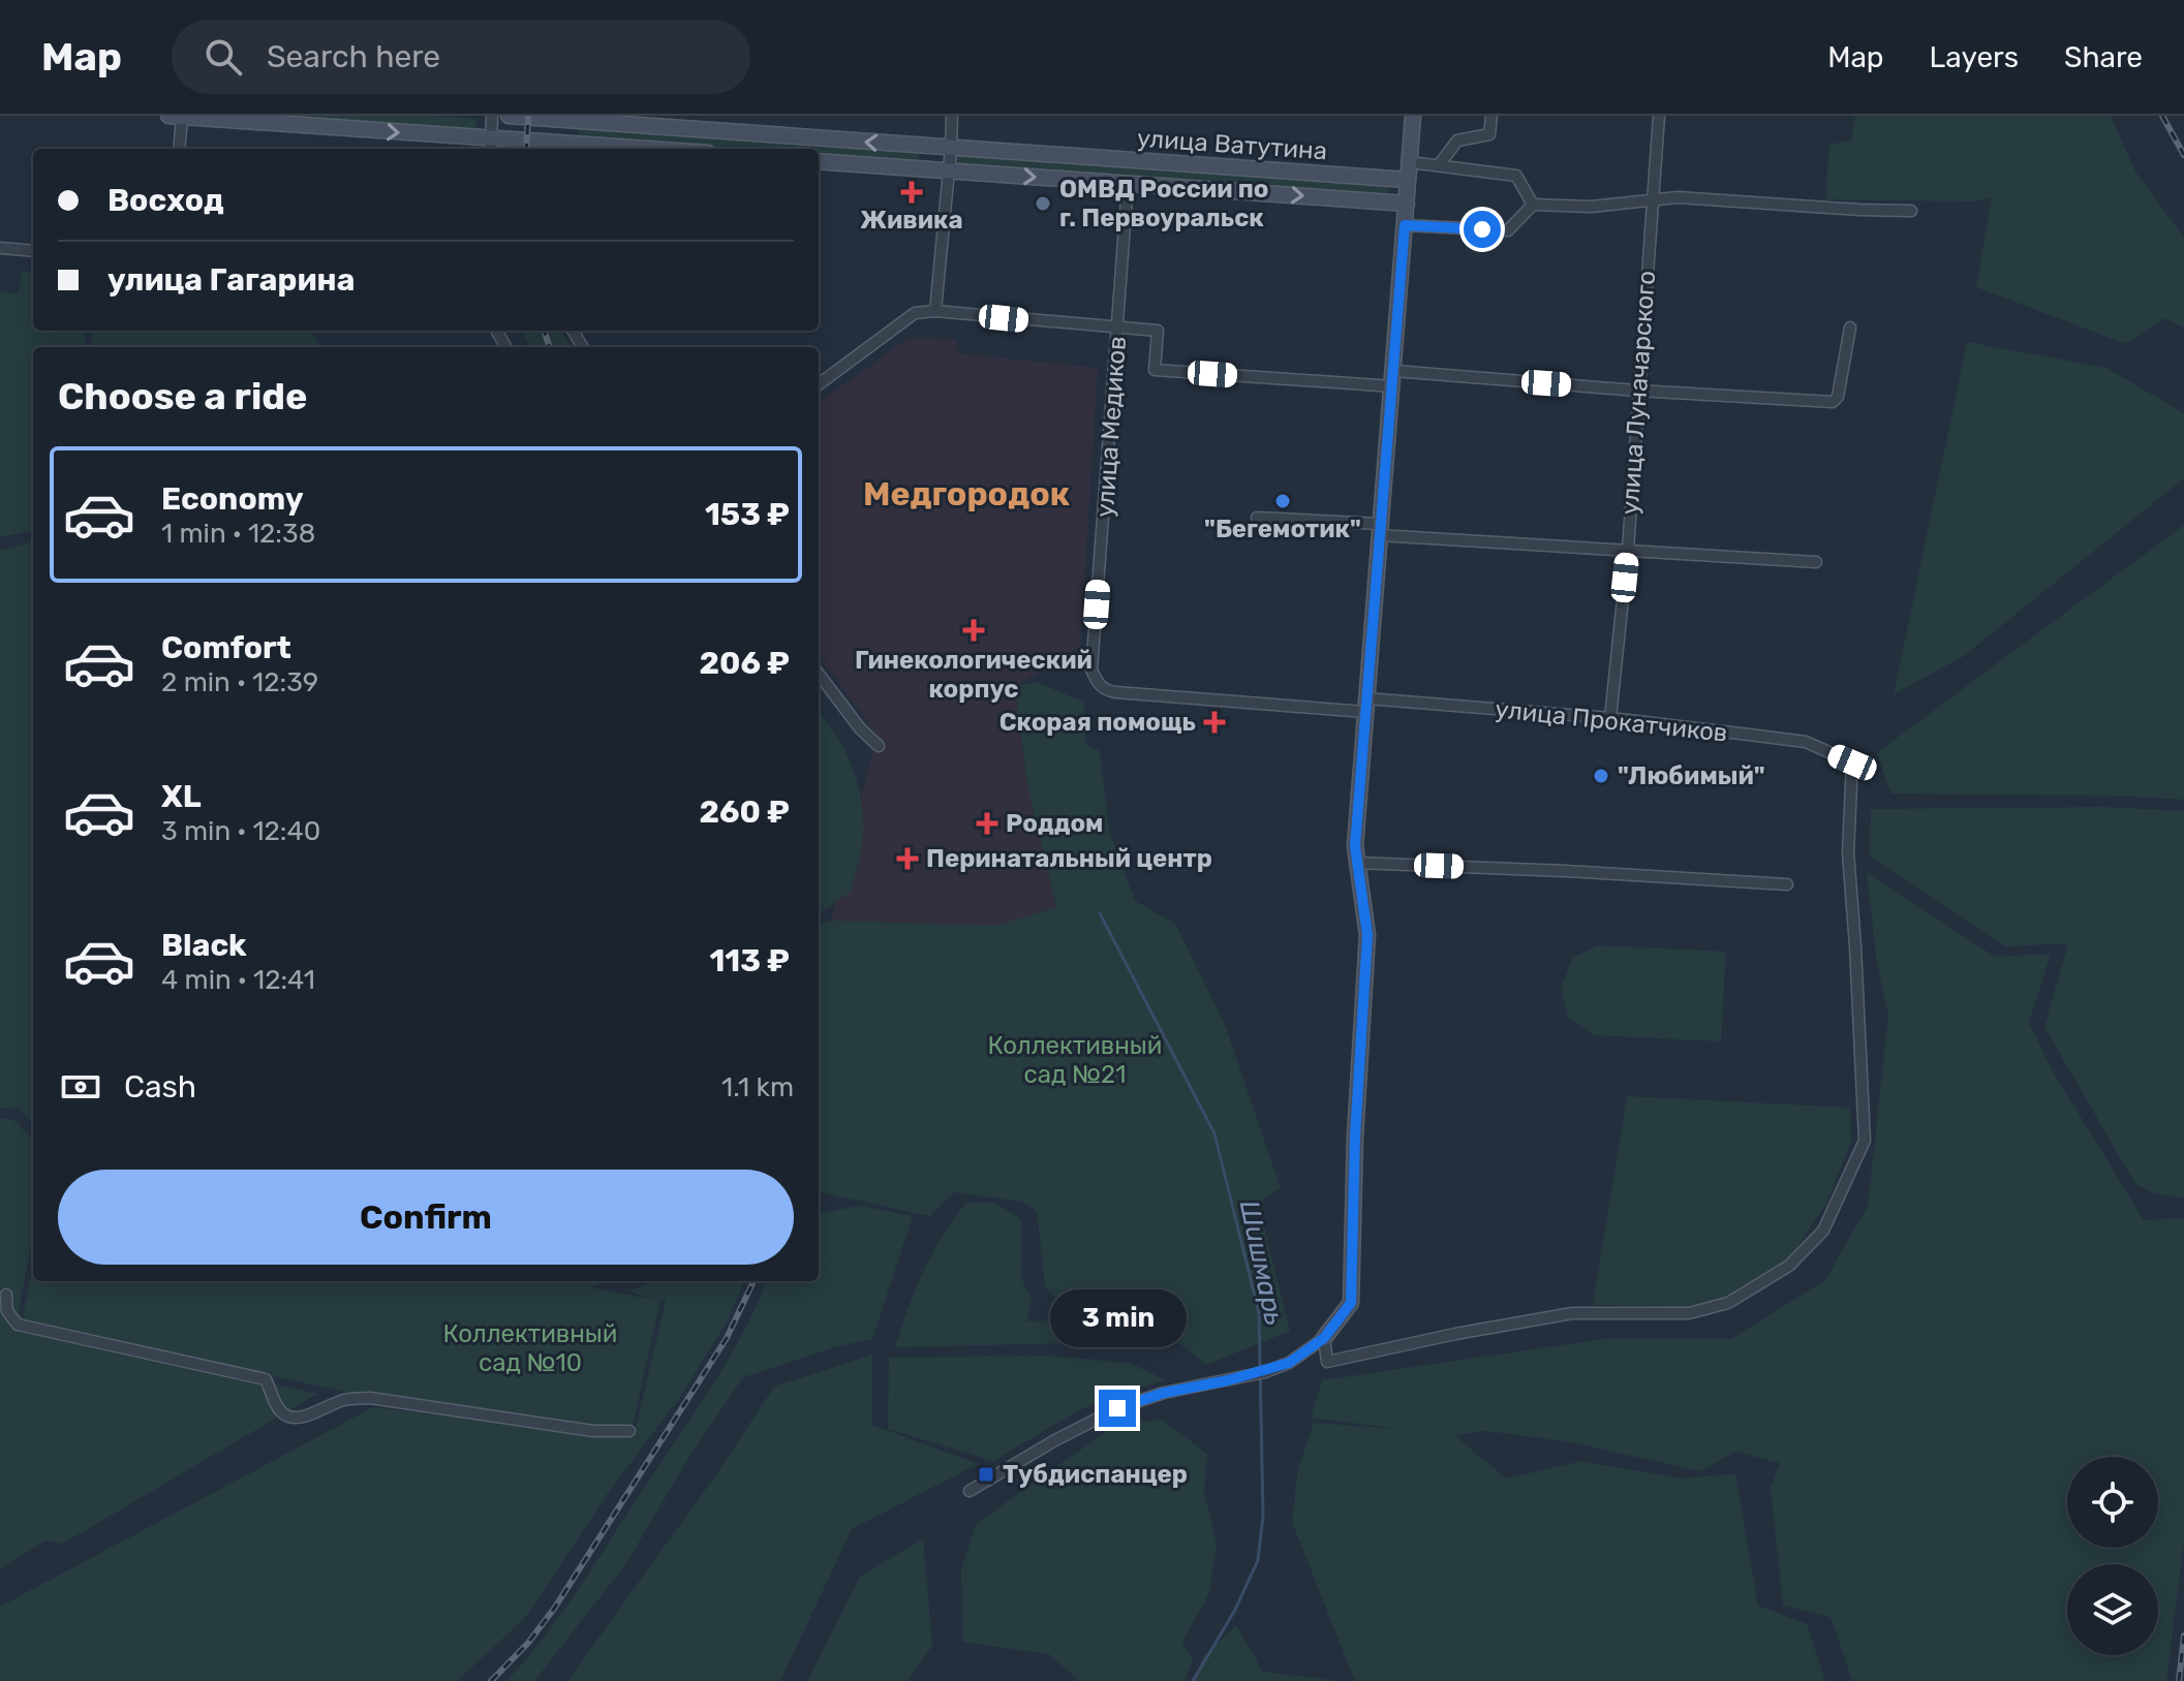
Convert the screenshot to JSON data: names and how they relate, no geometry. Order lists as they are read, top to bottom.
{
  "streets": {
    "street": [
      "улица Ватутина",
      "улица Луначарского",
      "улица Медиков",
      "улица Прокатчиков"
    ]
  },
  "crossings": [
    ["улица Ватутина", "улица Медиков"],
    ["улица Луначарского", "улица Прокатчиков"],
    ["улица Медиков", "улица Прокатчиков"]
  ],
  "districts": ["Медгородок"],
  "water": ["Шишмарь"],
  "parks": ["Коллективный сад №21", "Коллективный сад №10"],
  "places": {
    "health": [
      "Живика",
      "Гинекологический корпус",
      "Скорая помощь",
      "Роддом",
      "Перинатальный центр"
    ],
    "other": ["ОМВД России по г. Первоуральск", "\"Бегемотик\"", "\"Любимый\""],
    "transit": ["Тубдиспанцер"]
  },
  "page": {
    "header": "Map",
    "search": "Search here",
    "nav": ["Map", "Layers", "Share"],
    "banner": ["Восход", "улица Гагарина"],
    "heading": "Choose a ride",
    "list": [
      {
        "name": "Economy",
        "note": "1 min · 12:38",
        "value": "153 ₽"
      },
      {
        "name": "Comfort",
        "note": "2 min · 12:39",
        "value": "206 ₽"
      },
      {
        "name": "XL",
        "note": "3 min · 12:40",
        "value": "260 ₽"
      },
      {
        "name": "Black",
        "note": "4 min · 12:41",
        "value": "113 ₽"
      }
    ],
    "pay": ["Cash", "1.1 km"],
    "buttons": "Confirm",
    "bubble": "3 min"
  }
}
